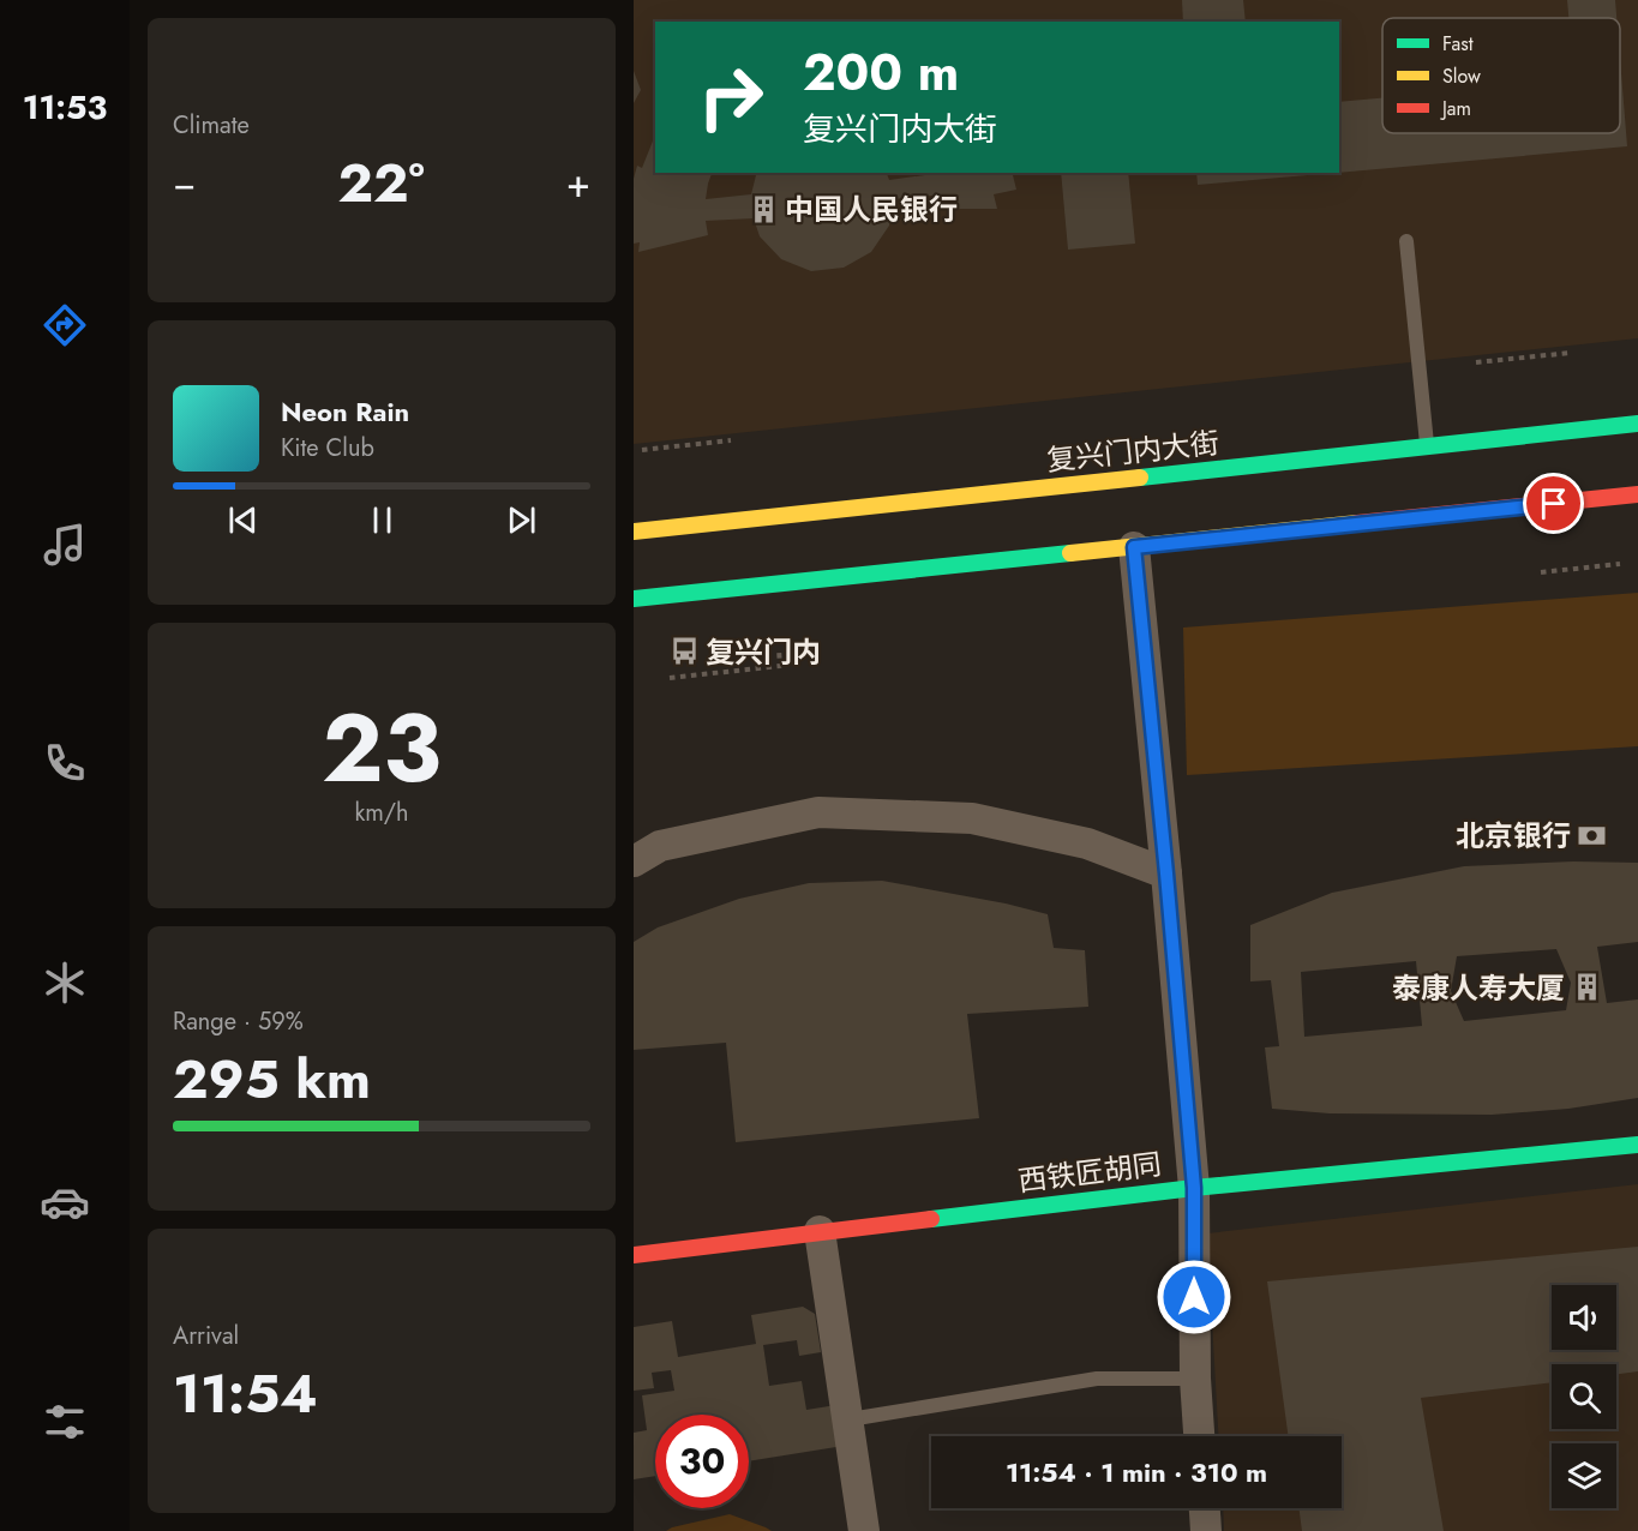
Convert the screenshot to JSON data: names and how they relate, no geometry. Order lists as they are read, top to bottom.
{
  "streets": {
    "main road": ["复兴门内大街", "西铁匠胡同"]
  },
  "places": {
    "building": ["中国人民银行", "泰康人寿大厦"],
    "bus stop": ["复兴门内"],
    "bank": ["北京银行"]
  },
  "legend": ["Fast", "Slow", "Jam"],
  "page": {
    "tabs": "11:53",
    "tile": [
      "Climate",
      ["23", "km/h"],
      ["Range · 59%", "295 km"],
      ["Arrival", "11:54"]
    ],
    "turn": ["200 m", "复兴门内大街"],
    "heat": ["−", "22°", "+"],
    "song": ["Neon Rain", "Kite Club"],
    "limit": "30",
    "trip": "11:54 · 1 min · 310 m"
  }
}
